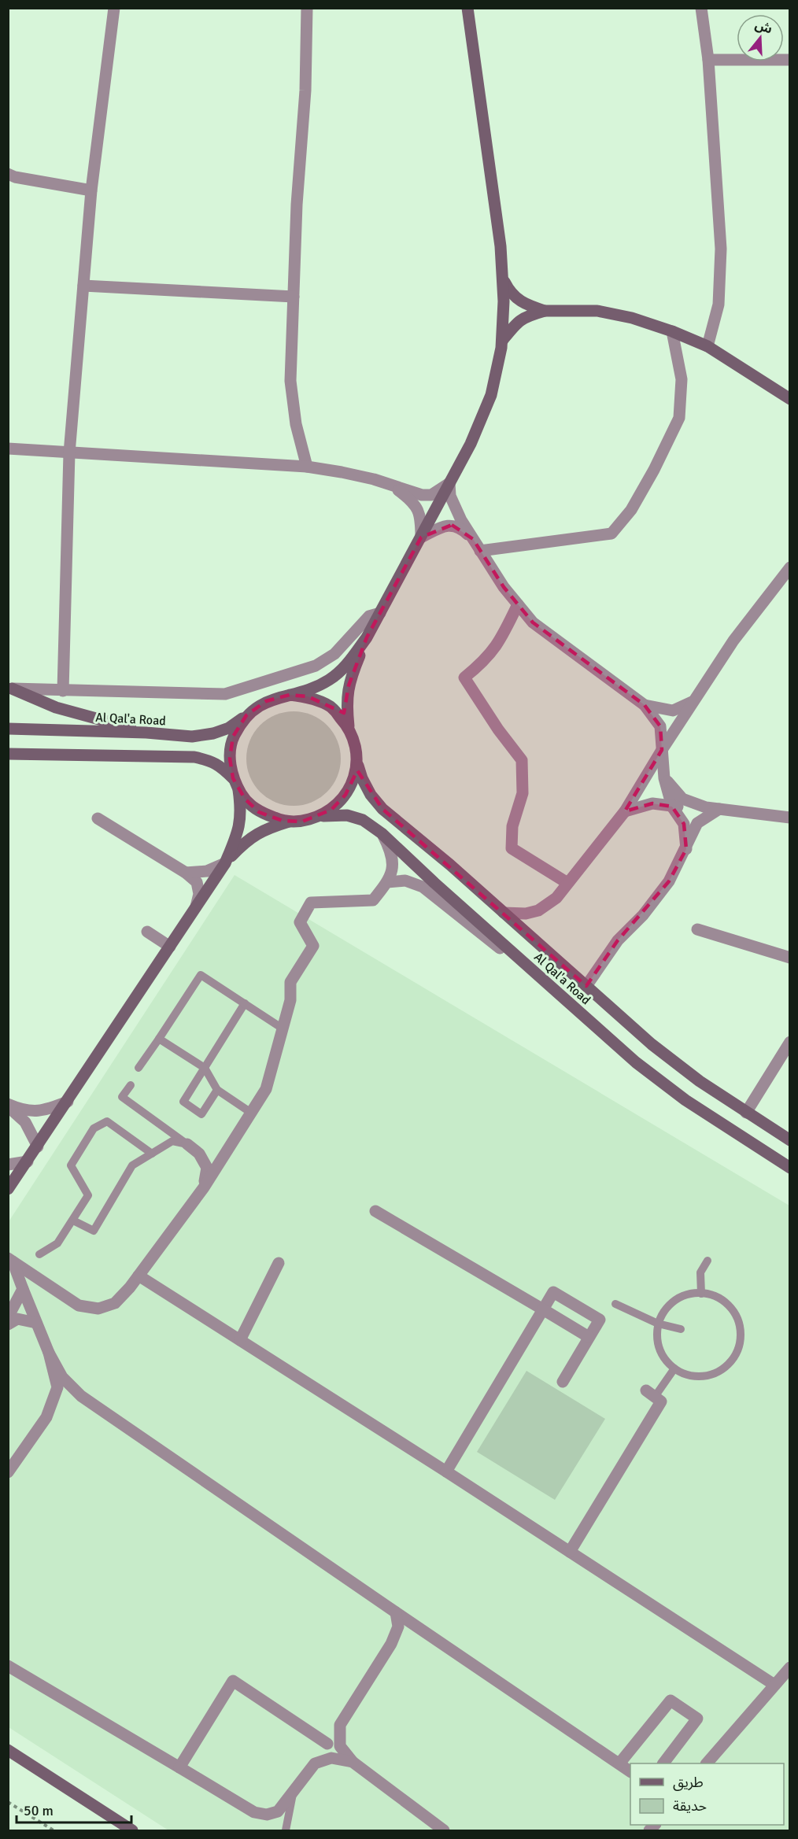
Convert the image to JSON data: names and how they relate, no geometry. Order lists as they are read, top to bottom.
{
  "streets": {
    "main road": ["Al Qal'a Road"]
  },
  "legend": ["طريق", "حديقة"],
  "scale_bar": "50 m",
  "north": "top"
}
